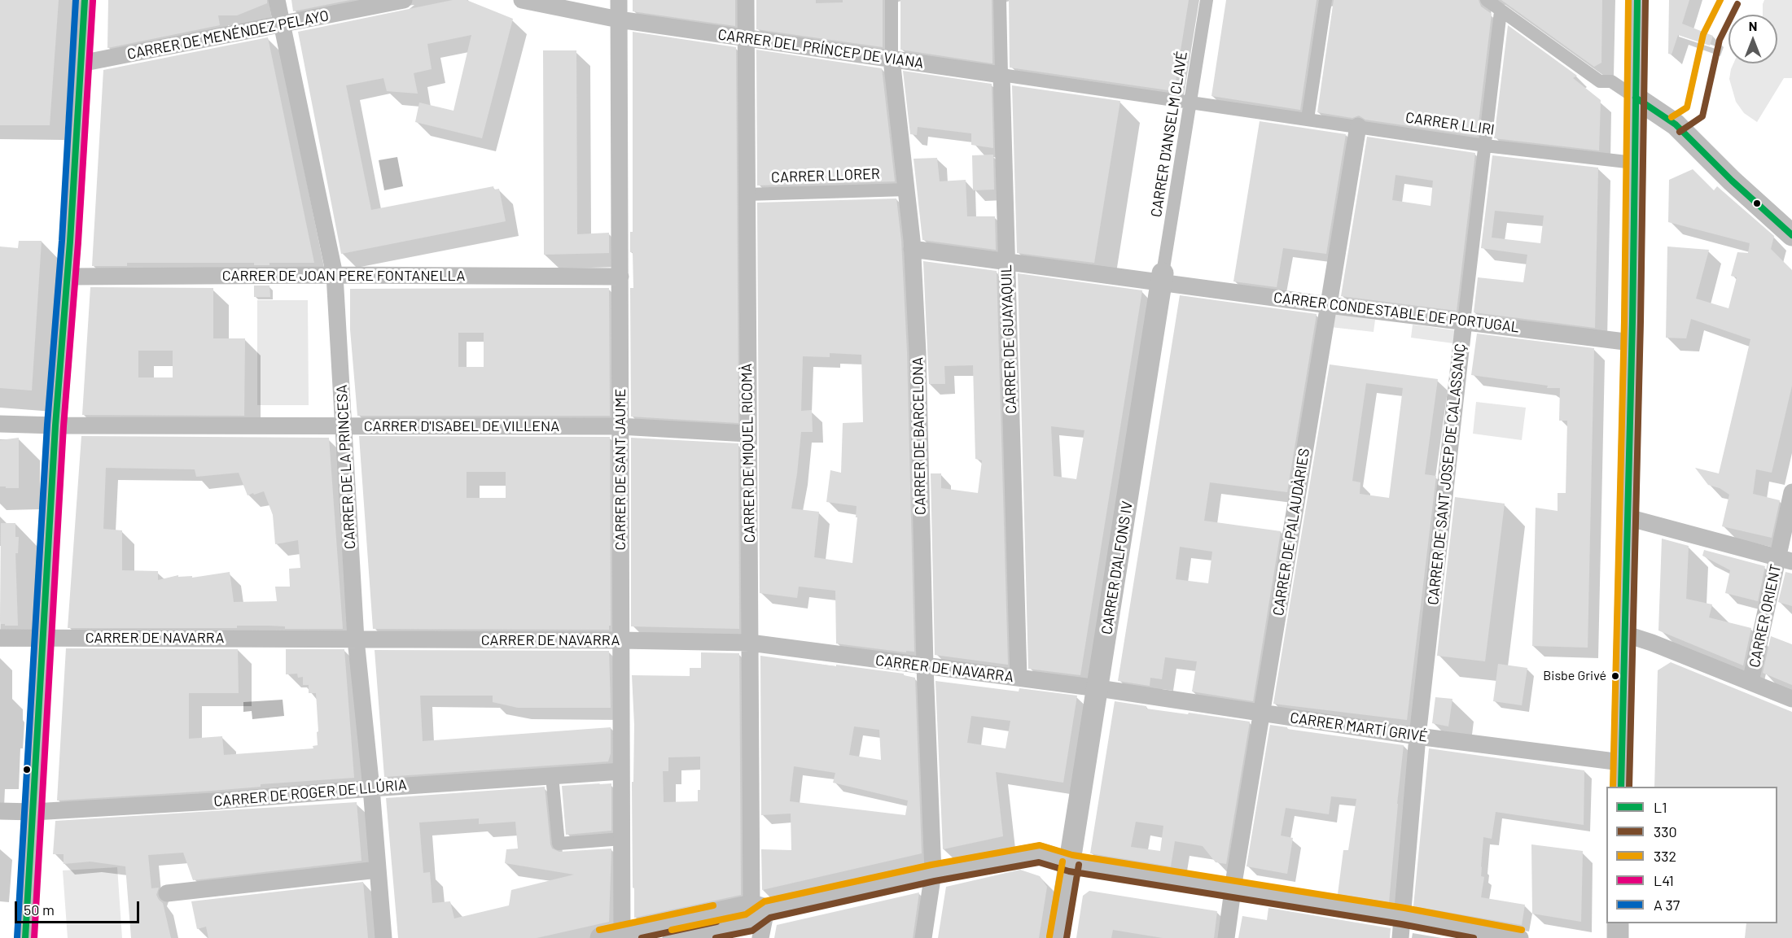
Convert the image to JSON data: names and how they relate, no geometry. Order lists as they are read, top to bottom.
{
  "streets": {
    "street": [
      "CARRER DE MENÉNDEZ PELAYO",
      "CARRER DEL PRÍNCEP DE VIANA",
      "CARRER LLIRI",
      "CARRER D'ANSELM CLAVÉ",
      "CARRER LLORER",
      "CARRER DE JOAN PERE FONTANELLA",
      "CARRER CONDESTABLE DE PORTUGAL",
      "CARRER DE GUAYAQUIL",
      "CARRER D'ISABEL DE VILLENA",
      "CARRER DE BARCELONA",
      "CARRER DE MIQUEL RICOMÀ",
      "CARRER DE LA PRINCESA",
      "CARRER DE SANT JAUME",
      "CARRER DE SANT JOSEP DE CALASSANÇ",
      "CARRER DE PALAUDÀRIES",
      "CARRER D'ALFONS IV",
      "CARRER ORIENT",
      "CARRER DE NAVARRA",
      "CARRER MARTÍ GRIVÉ",
      "CARRER DE ROGER DE LLÚRIA"
    ]
  },
  "crossings": [
    ["CARRER DE MENÉNDEZ PELAYO", "CARRER DE LA PRINCESA"],
    ["CARRER DEL PRÍNCEP DE VIANA", "CARRER LLIRI"],
    ["CARRER DEL PRÍNCEP DE VIANA", "CARRER D'ANSELM CLAVÉ"],
    ["CARRER DEL PRÍNCEP DE VIANA", "CARRER DE GUAYAQUIL"],
    ["CARRER DEL PRÍNCEP DE VIANA", "CARRER DE BARCELONA"],
    ["CARRER DEL PRÍNCEP DE VIANA", "CARRER DE MIQUEL RICOMÀ"],
    ["CARRER DEL PRÍNCEP DE VIANA", "CARRER DE SANT JAUME"],
    ["CARRER LLIRI", "CARRER D'ANSELM CLAVÉ"],
    ["CARRER LLIRI", "CARRER DE SANT JOSEP DE CALASSANÇ"],
    ["CARRER LLIRI", "CARRER DE PALAUDÀRIES"],
    ["CARRER D'ANSELM CLAVÉ", "CARRER CONDESTABLE DE PORTUGAL"],
    ["CARRER D'ANSELM CLAVÉ", "CARRER D'ALFONS IV"],
    ["CARRER LLORER", "CARRER DE BARCELONA"],
    ["CARRER LLORER", "CARRER DE MIQUEL RICOMÀ"],
    ["CARRER DE JOAN PERE FONTANELLA", "CARRER DE LA PRINCESA"],
    ["CARRER DE JOAN PERE FONTANELLA", "CARRER DE SANT JAUME"],
    ["CARRER CONDESTABLE DE PORTUGAL", "CARRER DE GUAYAQUIL"],
    ["CARRER CONDESTABLE DE PORTUGAL", "CARRER DE BARCELONA"],
    ["CARRER CONDESTABLE DE PORTUGAL", "CARRER DE SANT JOSEP DE CALASSANÇ"],
    ["CARRER CONDESTABLE DE PORTUGAL", "CARRER DE PALAUDÀRIES"],
    ["CARRER CONDESTABLE DE PORTUGAL", "CARRER D'ALFONS IV"],
    ["CARRER DE GUAYAQUIL", "CARRER DE NAVARRA"],
    ["CARRER D'ISABEL DE VILLENA", "CARRER DE MIQUEL RICOMÀ"],
    ["CARRER D'ISABEL DE VILLENA", "CARRER DE LA PRINCESA"],
    ["CARRER D'ISABEL DE VILLENA", "CARRER DE SANT JAUME"],
    ["CARRER DE BARCELONA", "CARRER DE NAVARRA"],
    ["CARRER DE MIQUEL RICOMÀ", "CARRER DE NAVARRA"],
    ["CARRER DE LA PRINCESA", "CARRER DE NAVARRA"],
    ["CARRER DE LA PRINCESA", "CARRER DE ROGER DE LLÚRIA"],
    ["CARRER DE SANT JAUME", "CARRER DE NAVARRA"],
    ["CARRER DE SANT JAUME", "CARRER DE ROGER DE LLÚRIA"],
    ["CARRER DE SANT JOSEP DE CALASSANÇ", "CARRER MARTÍ GRIVÉ"],
    ["CARRER DE PALAUDÀRIES", "CARRER MARTÍ GRIVÉ"],
    ["CARRER D'ALFONS IV", "CARRER DE NAVARRA"],
    ["CARRER D'ALFONS IV", "CARRER MARTÍ GRIVÉ"],
    ["CARRER DE NAVARRA", "CARRER MARTÍ GRIVÉ"]
  ],
  "places": ["Bisbe Grivé"],
  "lines": [
    "transit line L1",
    "transit line 330",
    "transit line 332",
    "transit line L41"
  ],
  "legend": [
    "L1",
    "330",
    "332",
    "L41",
    "A 37"
  ],
  "scale_bar": "50 m",
  "north": "top"
}
